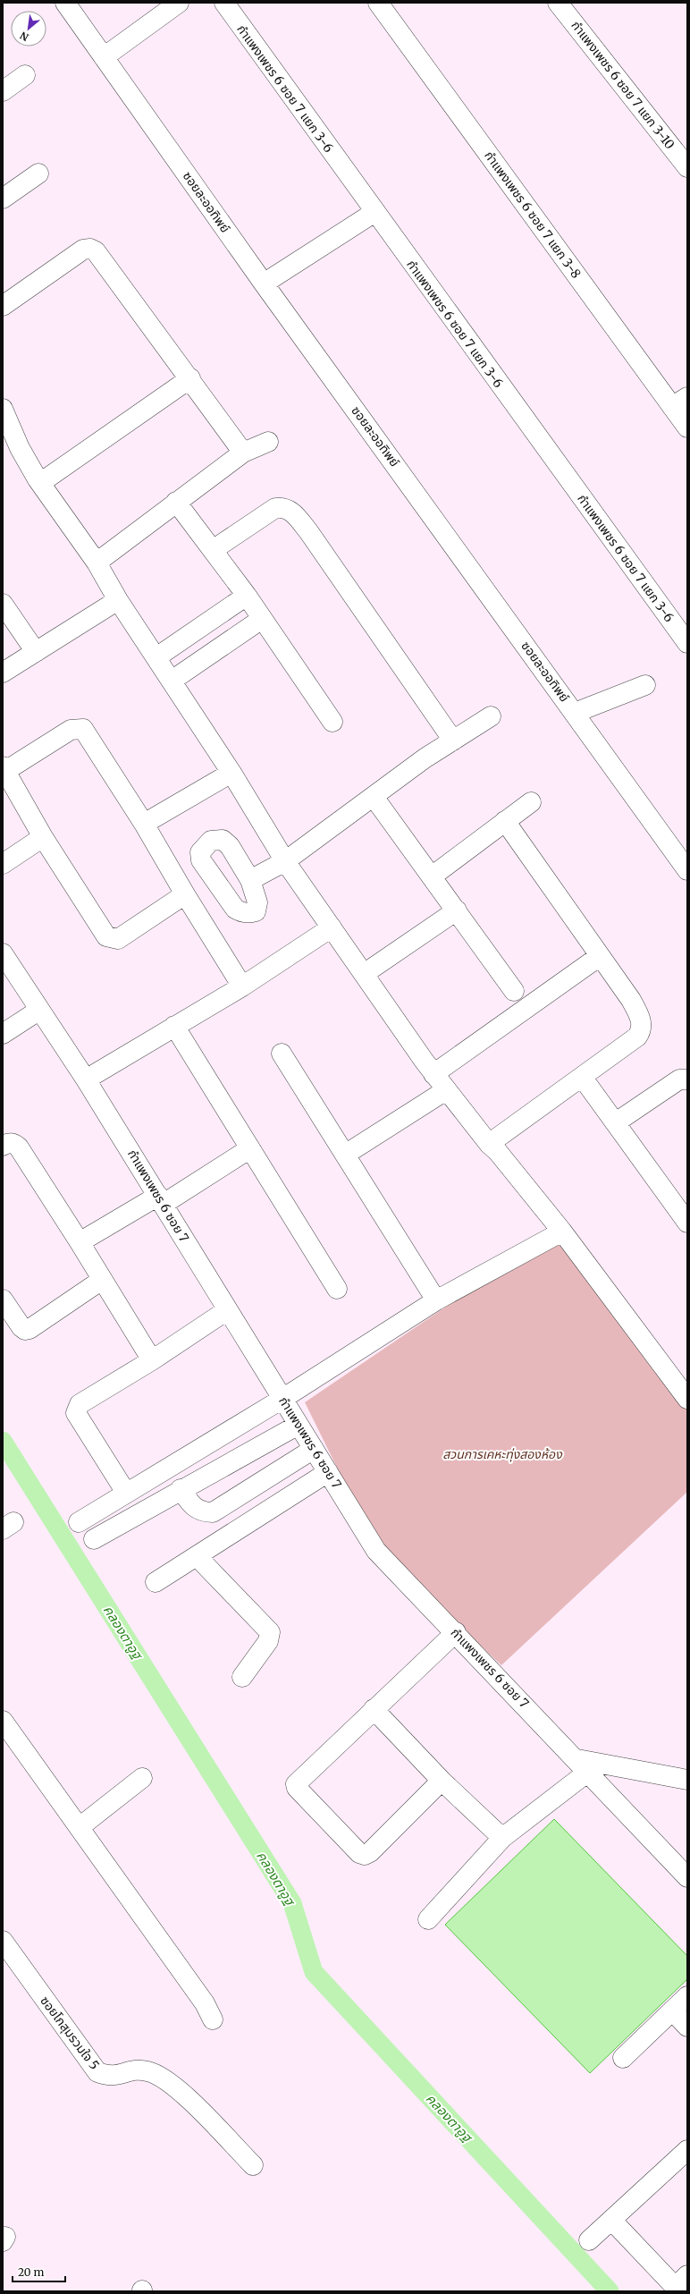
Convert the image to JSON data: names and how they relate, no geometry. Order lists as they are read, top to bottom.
{
  "streets": {
    "street": [
      "กำแพงเพชร 6 ซอย 7 แยก 3-10",
      "กำแพงเพชร 6 ซอย 7 แยก 3-6",
      "ซอยละออทิพย์",
      "กำแพงเพชร 6 ซอย 7 แยก 3-8",
      "กำแพงเพชร 6 ซอย 7",
      "ซอยโกสุมรวมใจ 5"
    ]
  },
  "water": ["คลองตาอูฐ"],
  "parks": ["สวนการเคหะทุ่งสองห้อง"],
  "scale_bar": "20 m",
  "north": "bottom left"
}
